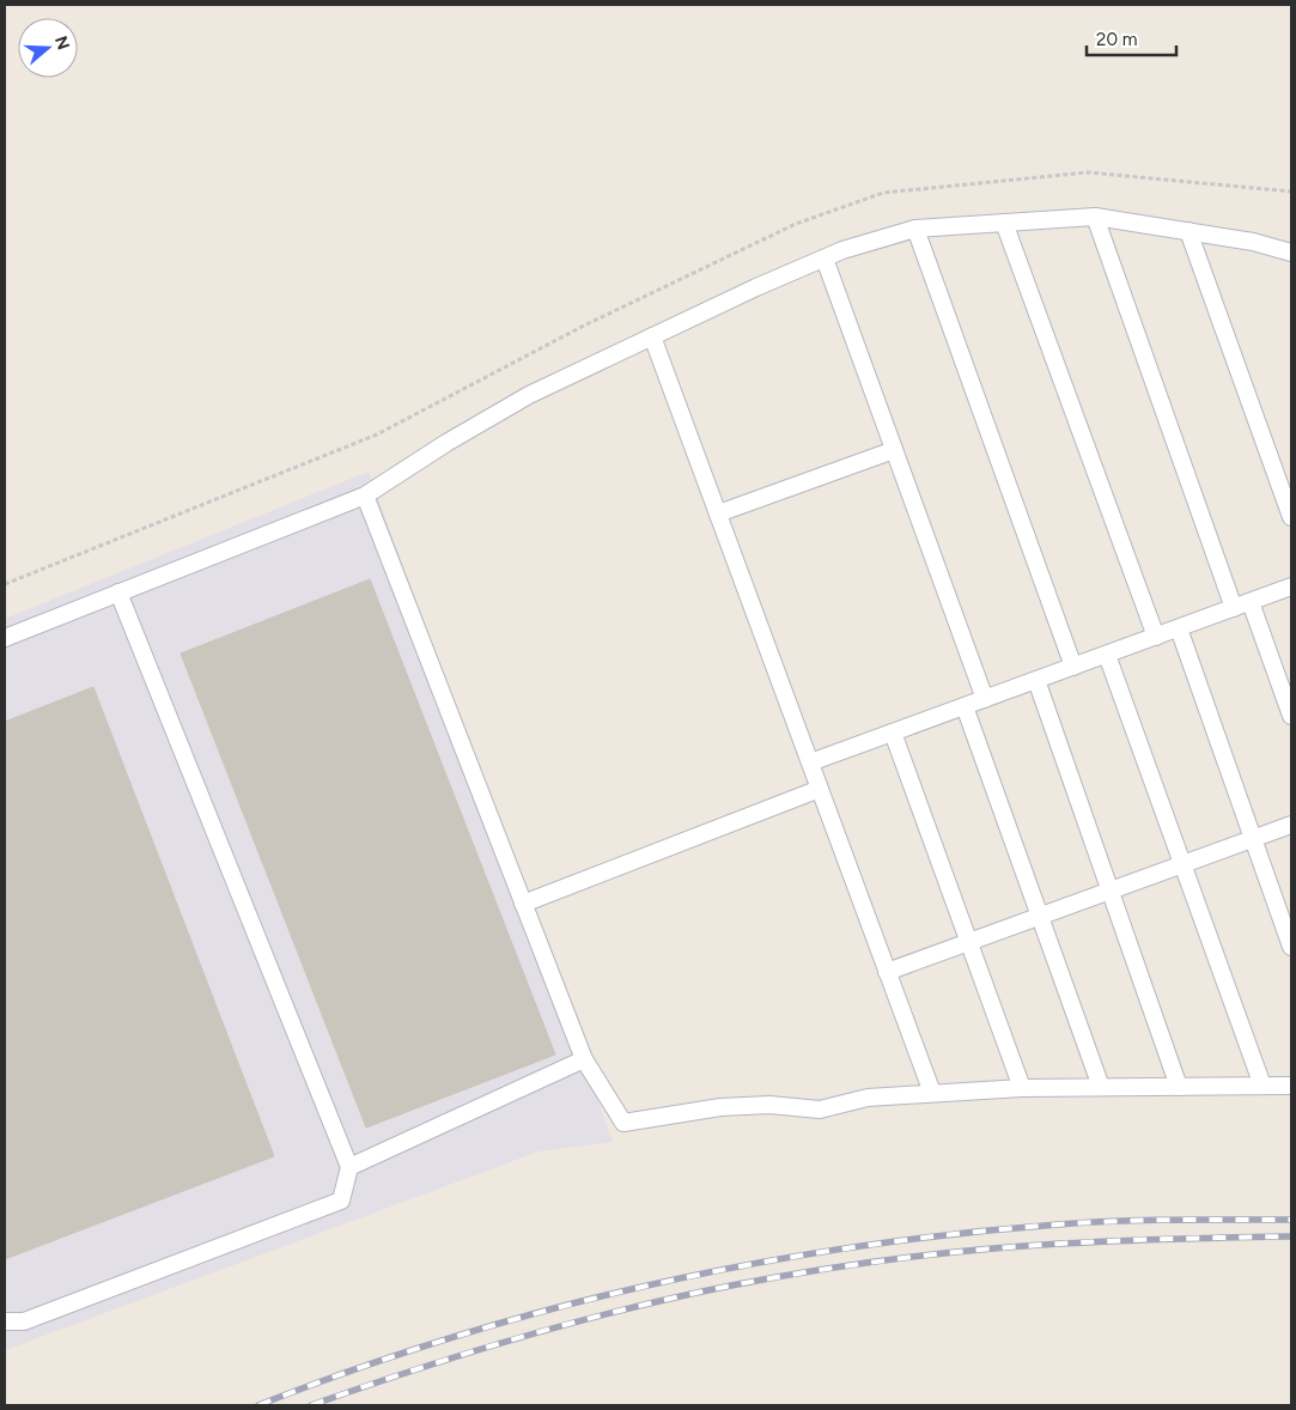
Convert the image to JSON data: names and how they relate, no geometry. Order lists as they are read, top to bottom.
{
  "scale_bar": "20 m",
  "north": "right"
}
